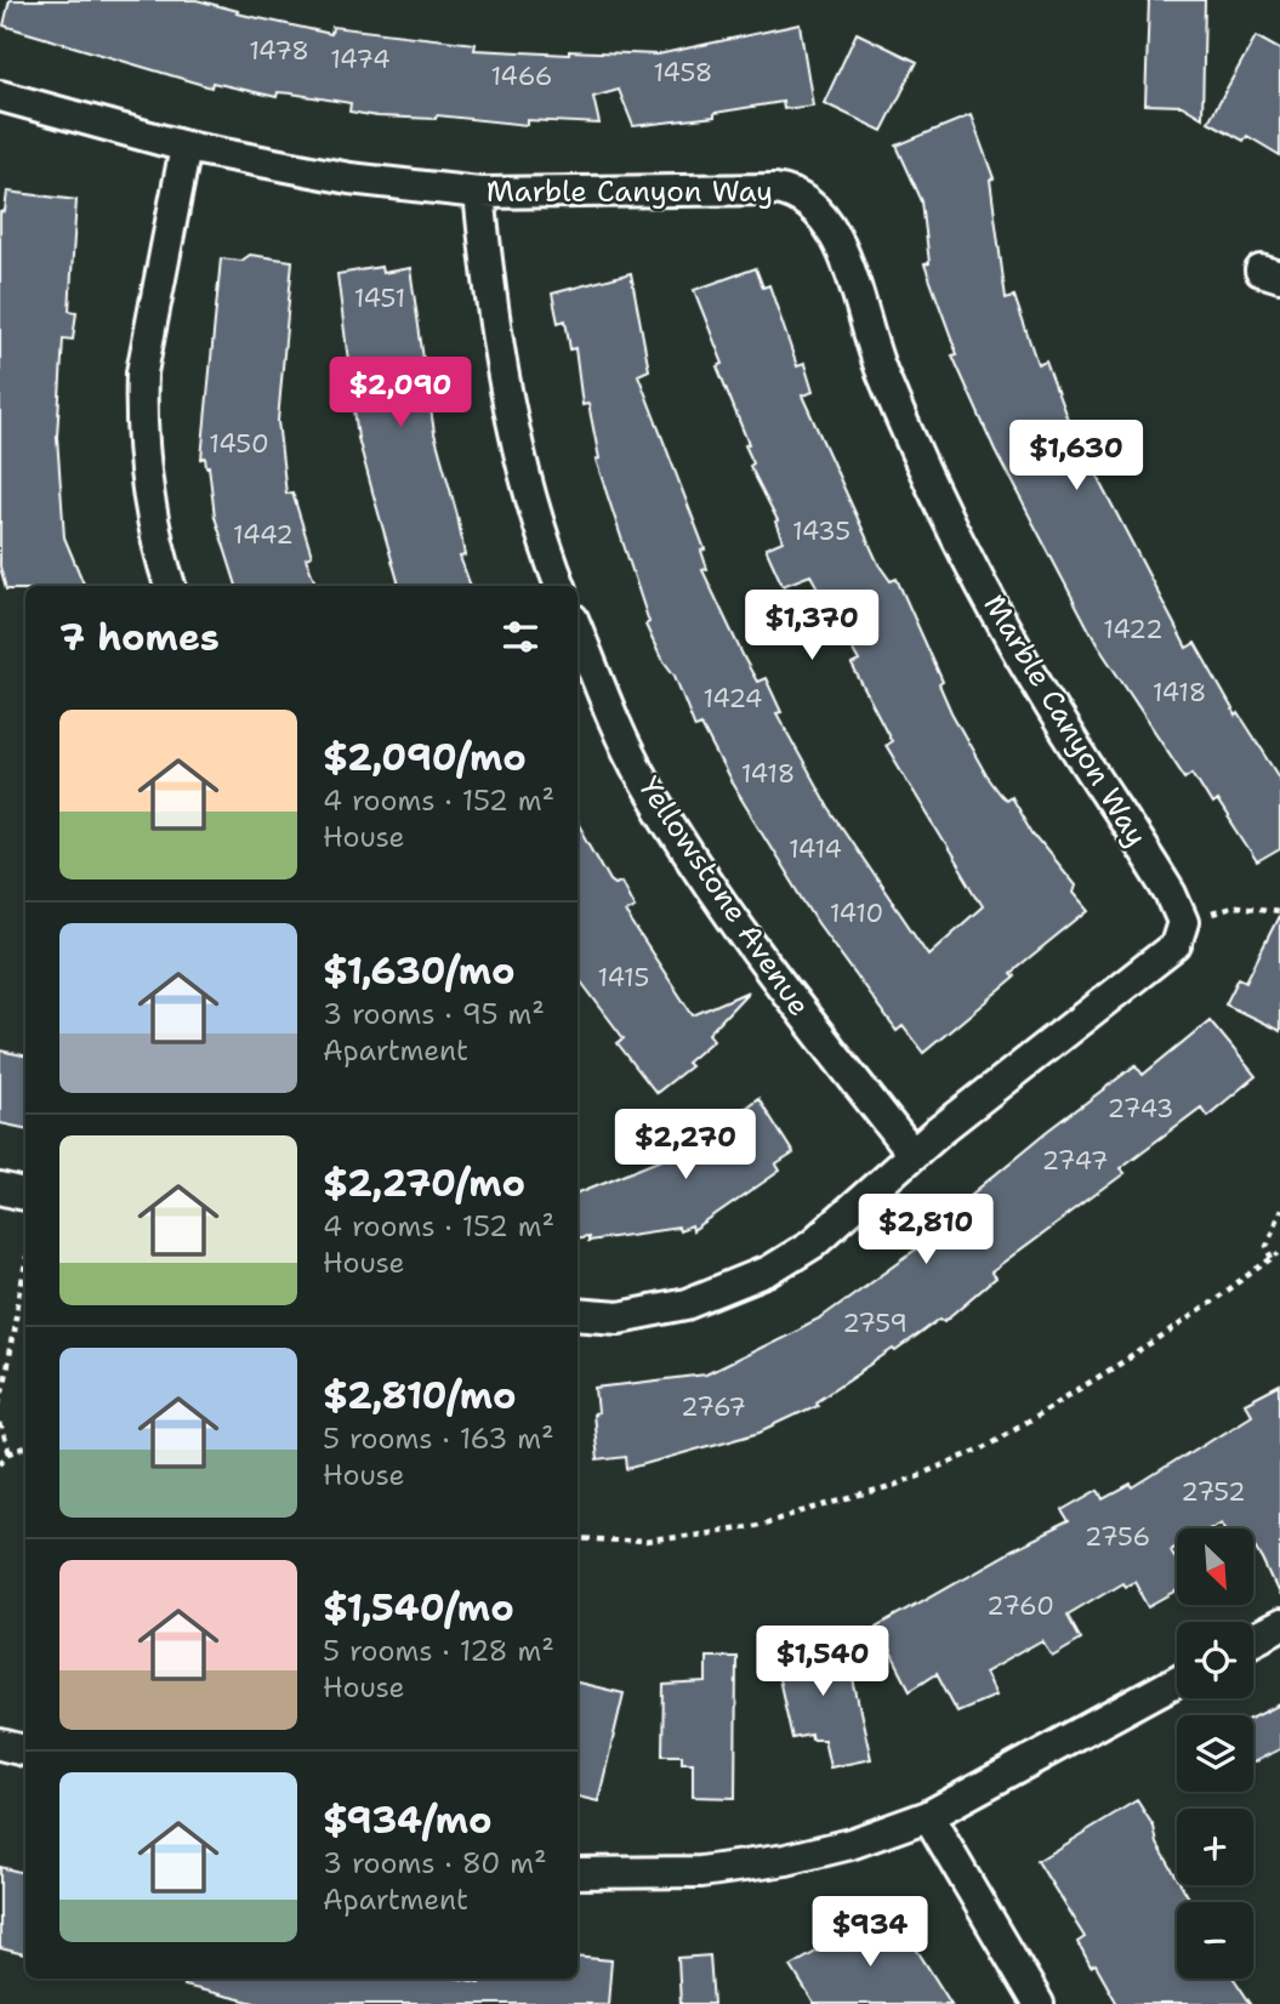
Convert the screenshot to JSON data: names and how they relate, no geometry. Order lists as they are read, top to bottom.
{
  "streets": {
    "street": ["Marble Canyon Way", "Yellowstone Avenue"]
  },
  "house_numbers": [
    "1478",
    "1474",
    "1458",
    "1466",
    "1451",
    "1450",
    "1435",
    "1442",
    "1422",
    "1418",
    "1424",
    "1418",
    "1414",
    "1410",
    "1415",
    "2743",
    "2747",
    "2759",
    "2767",
    "2752",
    "2756",
    "2760"
  ],
  "north": "bottom right",
  "page": {
    "price": [
      "$2,090",
      "$1,630",
      "$1,370",
      "$2,270",
      "$2,810",
      "$1,540",
      "$934"
    ],
    "heading": "7 homes",
    "list": [
      {
        "name": "$2,090/mo",
        "note": "4 rooms · 152 m² · House"
      },
      {
        "name": "$1,630/mo",
        "note": "3 rooms · 95 m² · Apartment"
      },
      {
        "name": "$2,270/mo",
        "note": "4 rooms · 152 m² · House"
      },
      {
        "name": "$2,810/mo",
        "note": "5 rooms · 163 m² · House"
      },
      {
        "name": "$1,540/mo",
        "note": "5 rooms · 128 m² · House"
      },
      {
        "name": "$934/mo",
        "note": "3 rooms · 80 m² · Apartment"
      }
    ],
    "map_buttons": ["+", "−"]
  }
}
